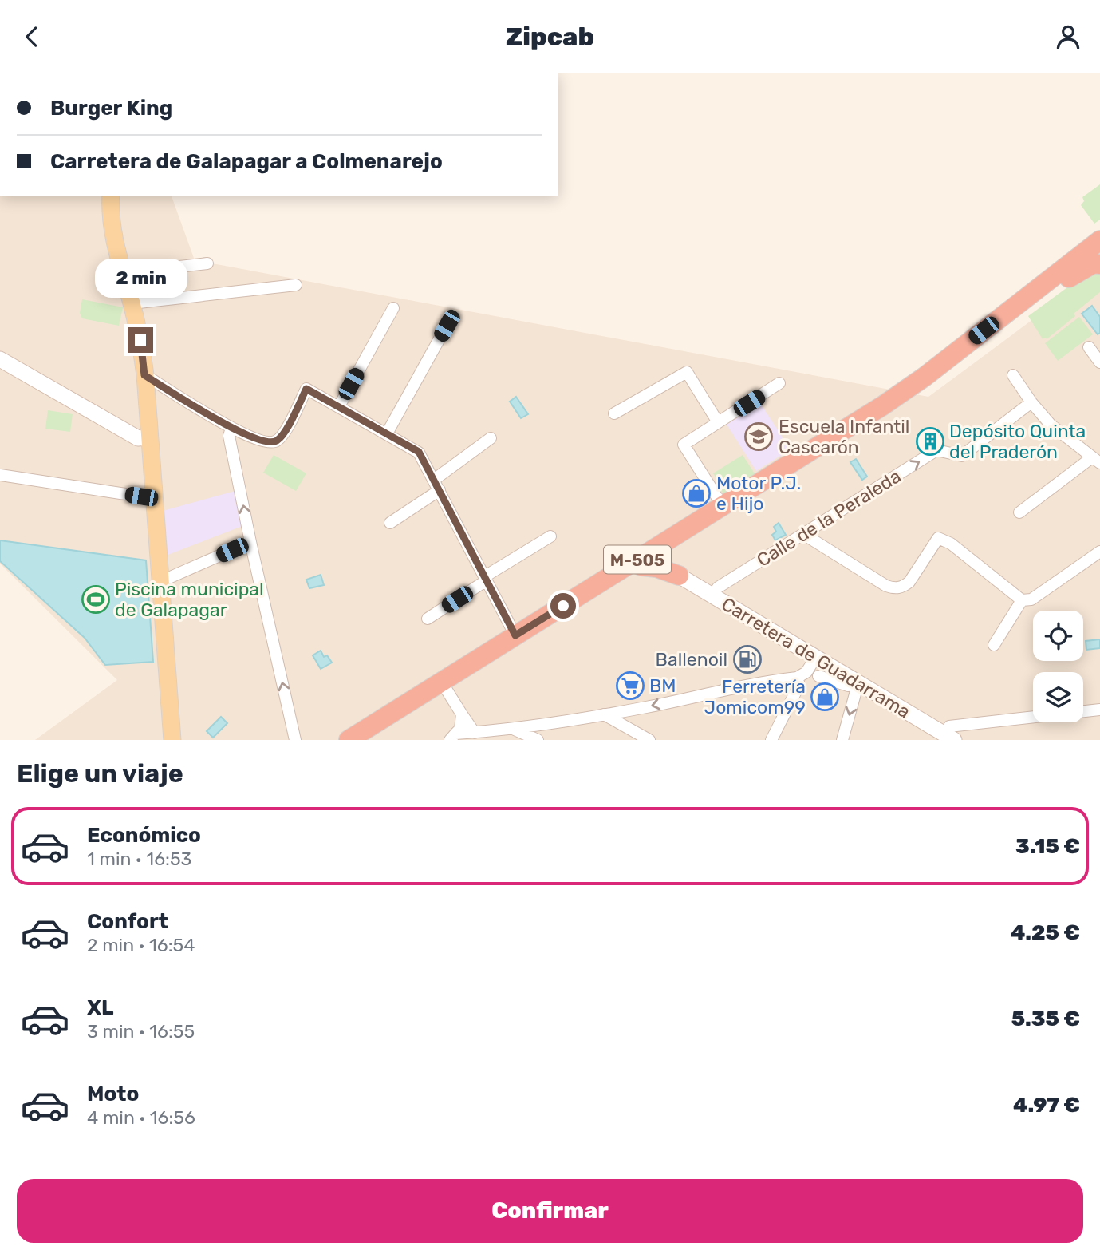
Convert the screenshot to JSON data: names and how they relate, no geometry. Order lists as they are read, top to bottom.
{
  "streets": {
    "highway": ["M-505"],
    "main road": ["Carretera de Guadarrama"],
    "street": ["Calle de la Peraleda"]
  },
  "crossings": [
    ["Calle de la Peraleda", "Carretera de Guadarrama"]
  ],
  "one_way": ["Calle de la Peraleda"],
  "places": {
    "school or university": ["Escuela Infantil Cascarón"],
    "building": ["Depósito Quinta del Praderón"],
    "shop": ["Motor P.J. e Hijo", "Ferretería Jomicom99"],
    "sports": ["Piscina municipal de Galapagar"],
    "fuel station": ["Ballenoil"],
    "supermarket": ["BM"]
  },
  "page": {
    "header": "Zipcab",
    "banner": ["Burger King", "Carretera de Galapagar a Colmenarejo"],
    "bubble": "2 min",
    "heading": "Elige un viaje",
    "list": [
      {
        "name": "Económico",
        "note": "1 min · 16:53",
        "value": "3.15 €"
      },
      {
        "name": "Confort",
        "note": "2 min · 16:54",
        "value": "4.25 €"
      },
      {
        "name": "XL",
        "note": "3 min · 16:55",
        "value": "5.35 €"
      },
      {
        "name": "Moto",
        "note": "4 min · 16:56",
        "value": "4.97 €"
      }
    ],
    "buttons": "Confirmar"
  }
}
